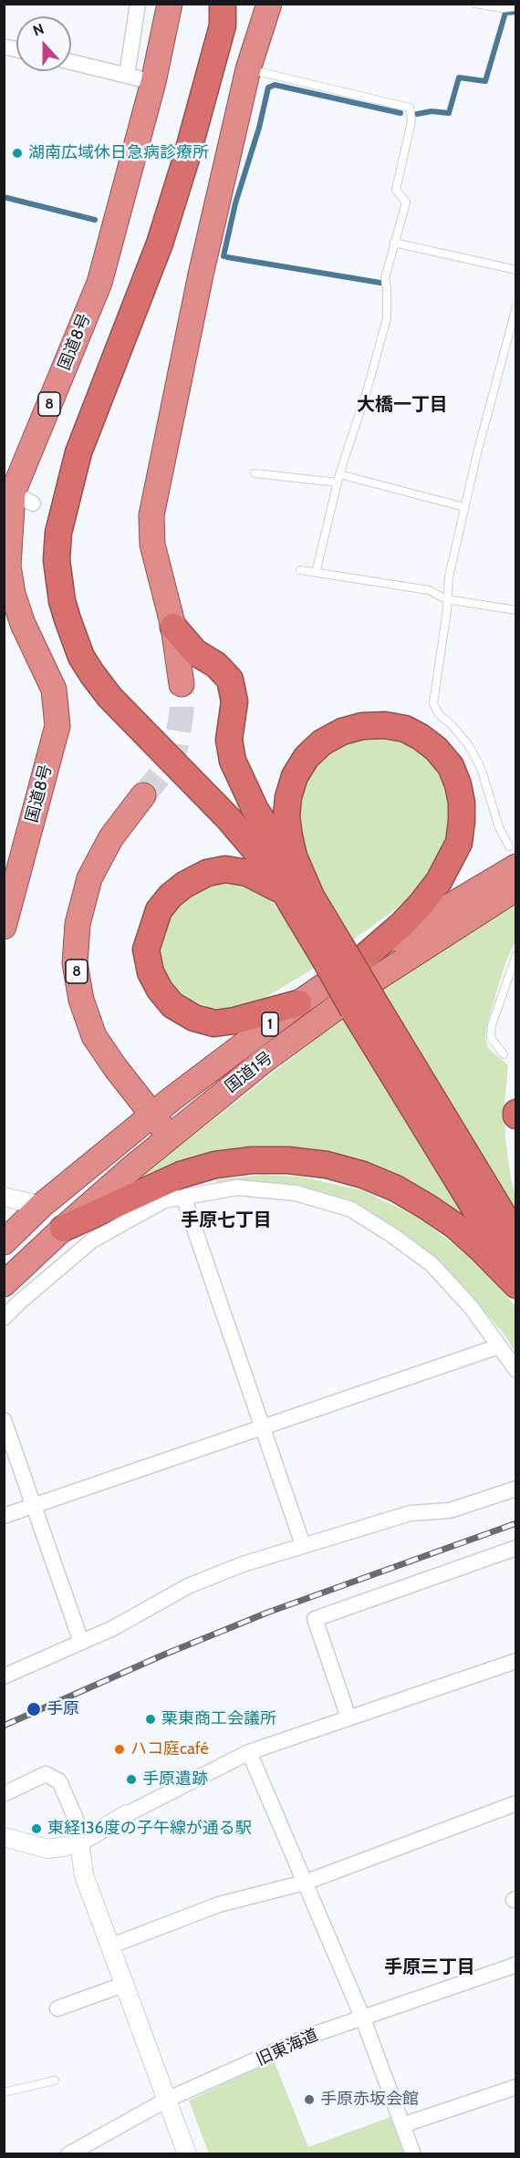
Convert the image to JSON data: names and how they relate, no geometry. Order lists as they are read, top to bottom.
{
  "streets": {
    "highway": [
      "国道8号",
      "8",
      "1",
      "国道1号"
    ],
    "street": ["旧東海道"]
  },
  "crossings": [
    ["8", "国道1号"]
  ],
  "districts": ["大橋一丁目", "手原七丁目", "手原三丁目"],
  "places": [
    "湖南広域休日急病診療所",
    "手原",
    "栗東商工会議所",
    "ハコ庭café",
    "手原遺跡",
    "東経136度の子午線が通る駅",
    "手原赤坂会館"
  ],
  "north": "top"
}
